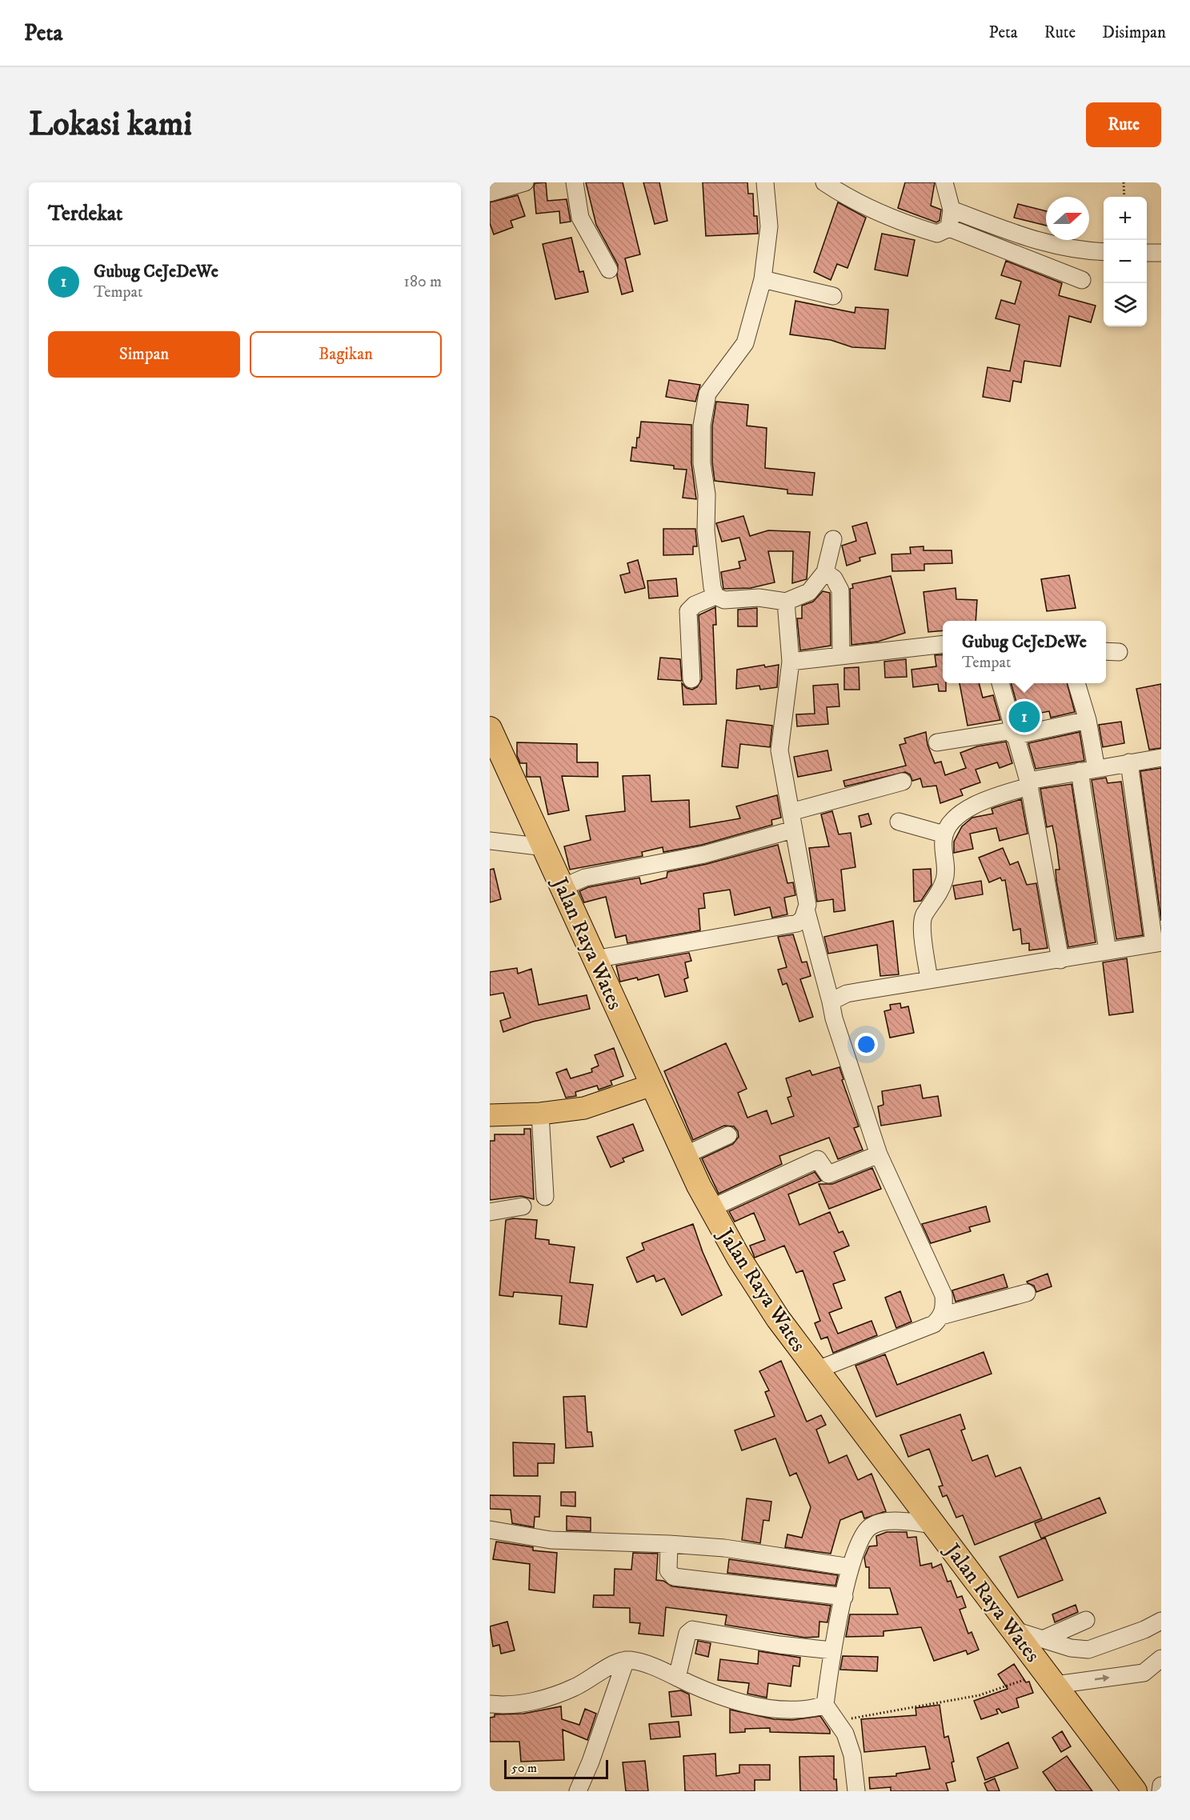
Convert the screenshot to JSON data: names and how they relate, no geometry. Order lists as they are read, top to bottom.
{
  "streets": {
    "highway": ["Jalan Raya Wates"]
  },
  "scale_bar": "50 m",
  "north": "right",
  "page": {
    "header": "Peta",
    "nav": ["Peta", "Rute", "Disimpan"],
    "buttons": [
      "Rute",
      ["Simpan", "Bagikan"]
    ],
    "title": "Lokasi kami",
    "heading": "Terdekat",
    "map_buttons": ["+", "−"],
    "list": [
      {
        "mark": "1",
        "name": "Gubug CeJeDeWe",
        "note": "Tempat",
        "value": "180 m"
      }
    ],
    "popup": ["Gubug CeJeDeWe", "Tempat"],
    "pins": "1",
    "scale": "50 m"
  }
}
